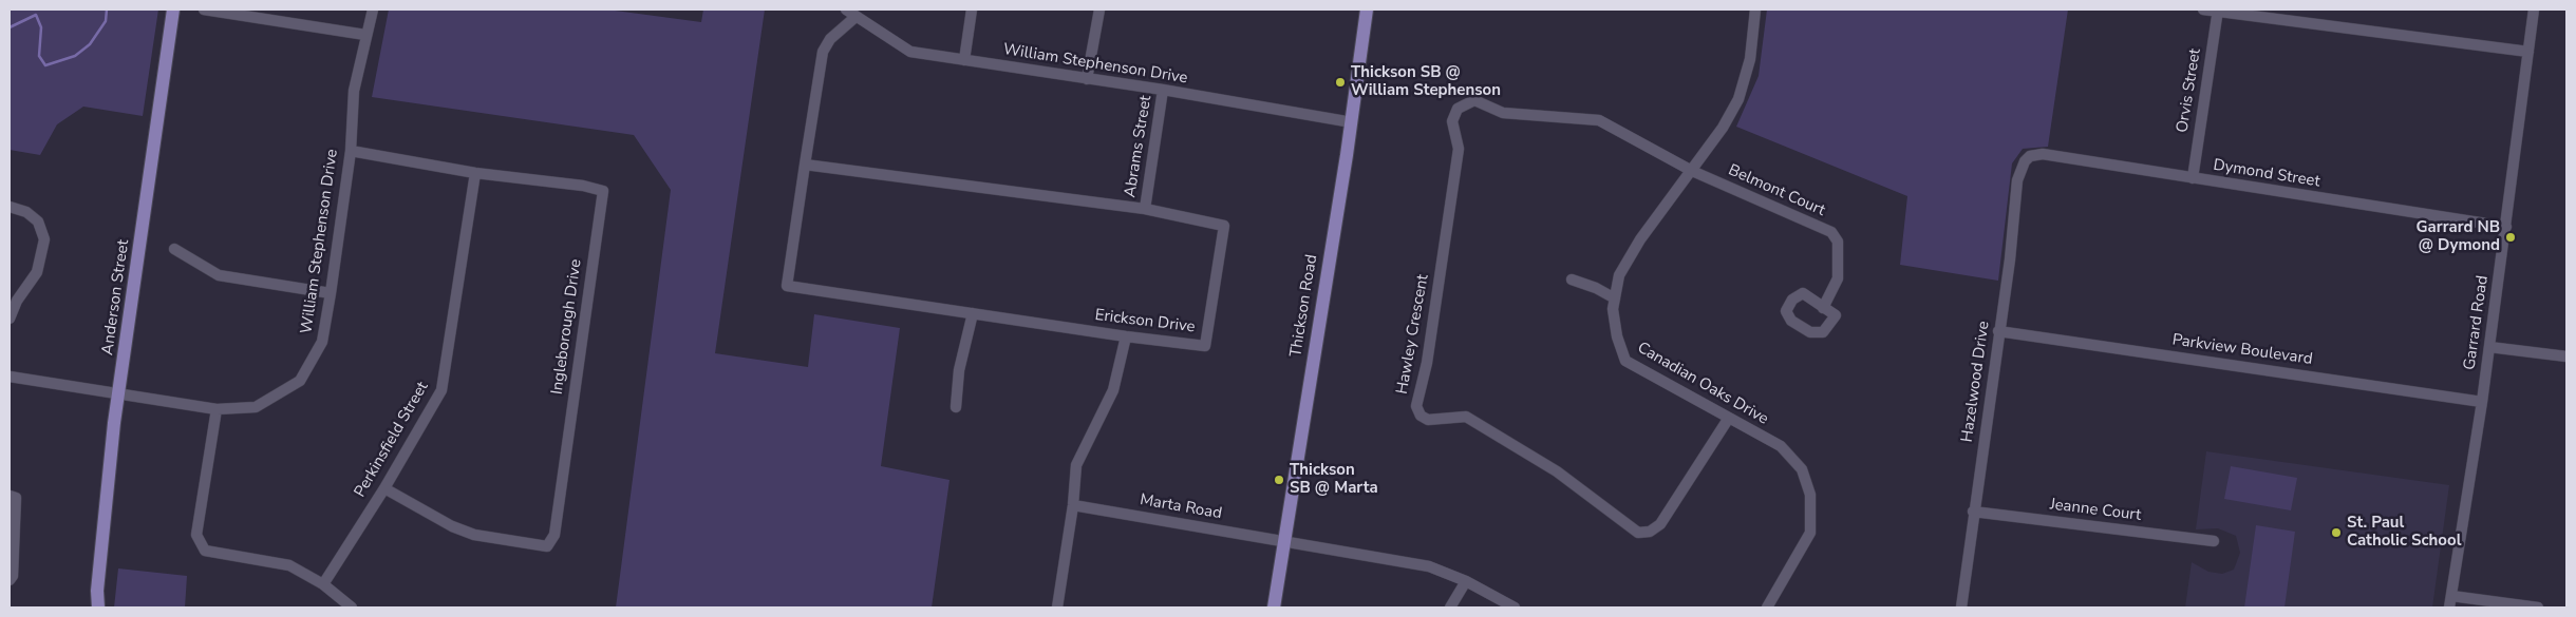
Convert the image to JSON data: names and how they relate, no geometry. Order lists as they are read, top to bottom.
{
  "streets": {
    "main road": ["Anderson Street", "Thickson Road"],
    "street": [
      "William Stephenson Drive",
      "Orvis Street",
      "Abrams Street",
      "Dymond Street",
      "Belmont Court",
      "Erickson Drive",
      "Garrard Road",
      "Ingleborough Drive",
      "Hawley Crescent",
      "Parkview Boulevard",
      "Hazelwood Drive",
      "Canadian Oaks Drive",
      "Perkinsfield Street",
      "Marta Road",
      "Jeanne Court"
    ]
  },
  "crossings": [
    ["William Stephenson Drive", "Abrams Street"],
    ["William Stephenson Drive", "Anderson Street"],
    ["William Stephenson Drive", "Thickson Road"],
    ["William Stephenson Drive", "Erickson Drive"],
    ["William Stephenson Drive", "Ingleborough Drive"],
    ["Orvis Street", "Dymond Street"],
    ["Abrams Street", "Erickson Drive"],
    ["Dymond Street", "Garrard Road"],
    ["Dymond Street", "Hazelwood Drive"],
    ["Belmont Court", "Hawley Crescent"],
    ["Belmont Court", "Canadian Oaks Drive"],
    ["Thickson Road", "Marta Road"],
    ["Garrard Road", "Parkview Boulevard"],
    ["Ingleborough Drive", "Perkinsfield Street"],
    ["Hawley Crescent", "Canadian Oaks Drive"],
    ["Parkview Boulevard", "Hazelwood Drive"],
    ["Hazelwood Drive", "Jeanne Court"]
  ],
  "places": [
    "Thickson SB @ William Stephenson",
    "Garrard NB @ Dymond",
    "Thickson SB @ Marta",
    "St. Paul Catholic School"
  ]
}
